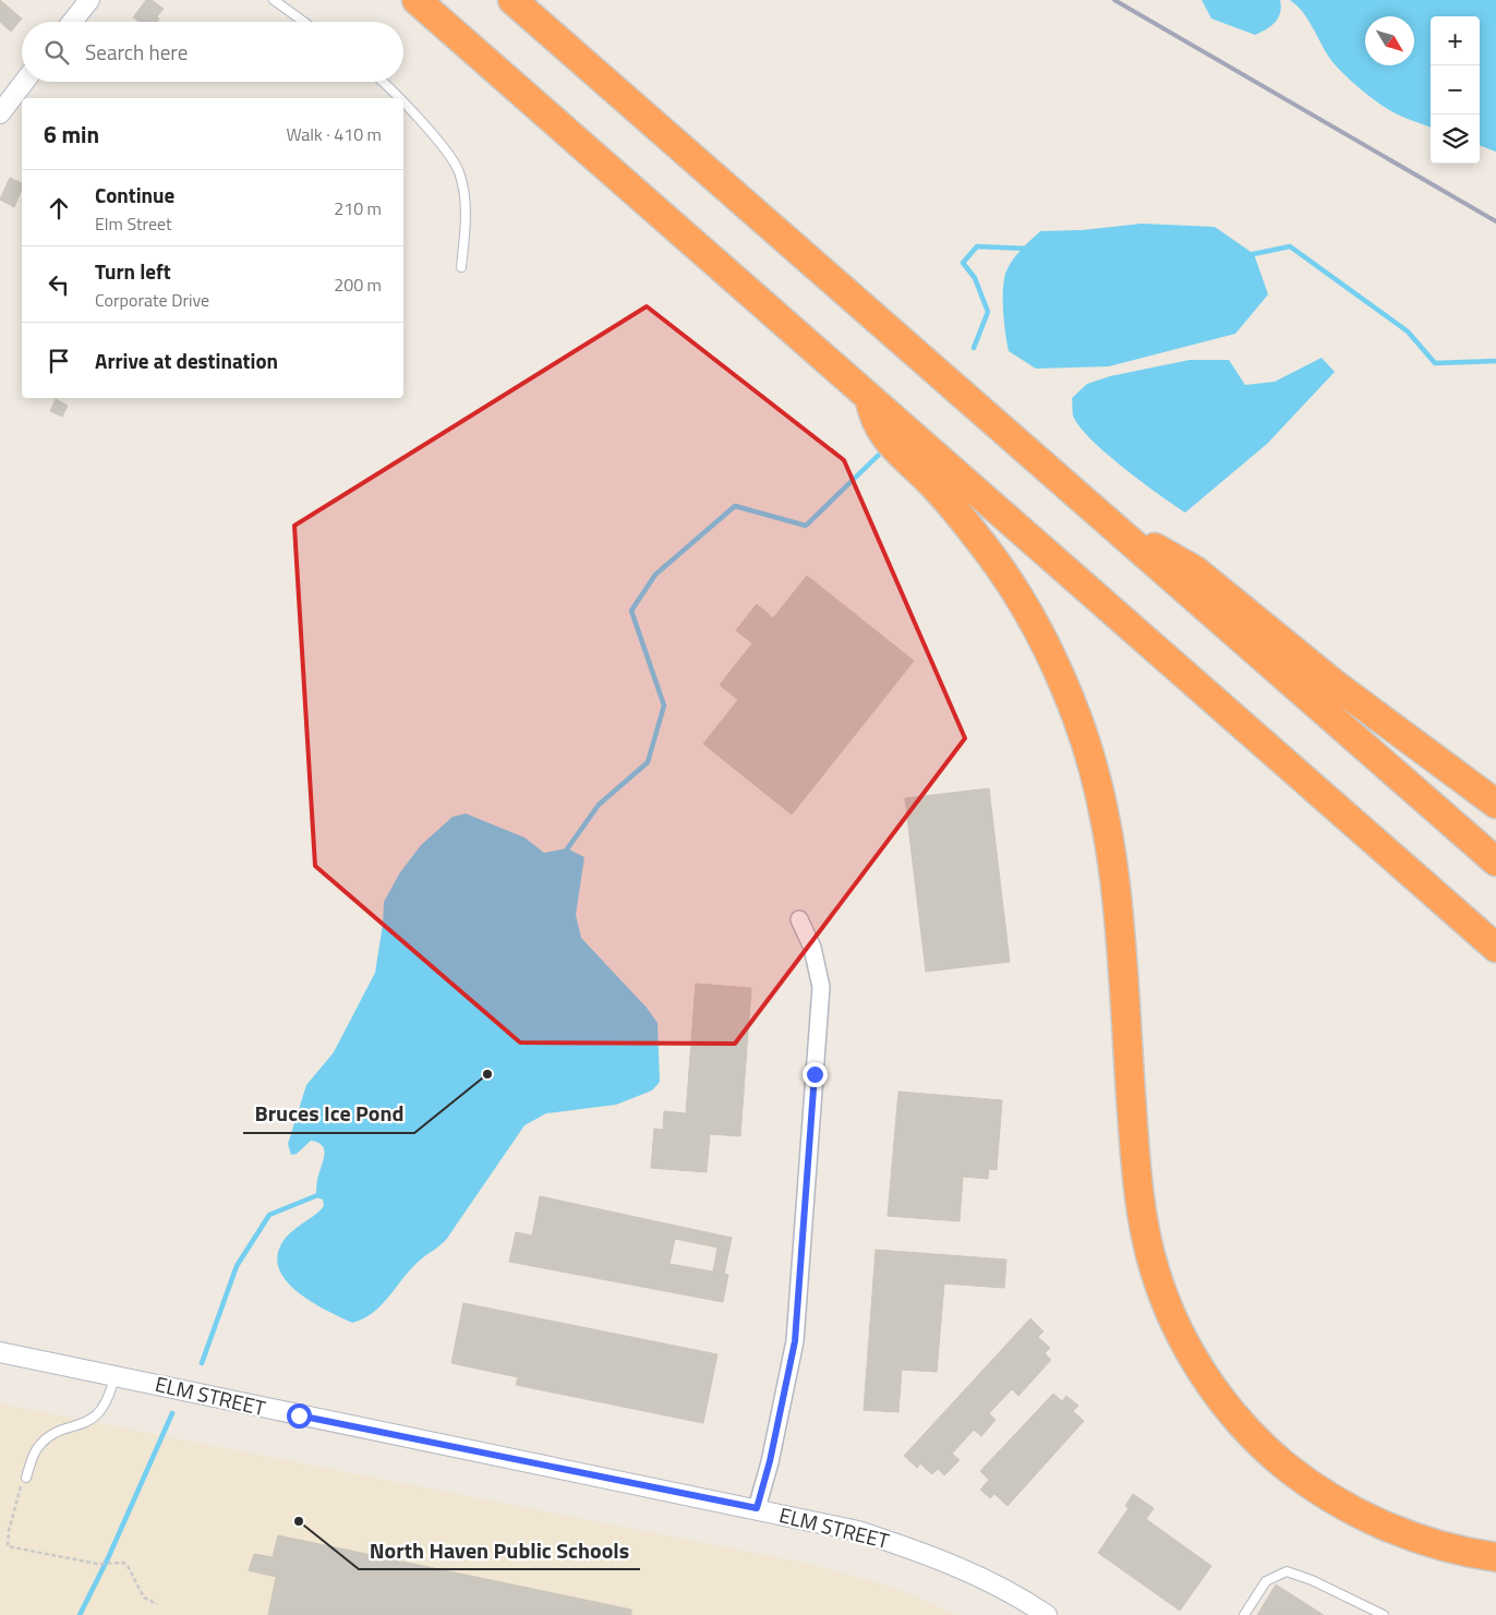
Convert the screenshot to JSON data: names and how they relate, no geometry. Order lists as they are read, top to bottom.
{
  "streets": {
    "street": ["ELM STREET"]
  },
  "places": ["Bruces Ice Pond", "North Haven Public Schools"],
  "north": "bottom right",
  "page": {
    "map_buttons": ["+", "−"],
    "search": "Search here",
    "heading": ["6 min", "Walk · 410 m"],
    "list": [
      ["Continue", "Elm Street", "210 m"],
      ["Turn left", "Corporate Drive", "200 m"],
      "Arrive at destination"
    ]
  }
}
